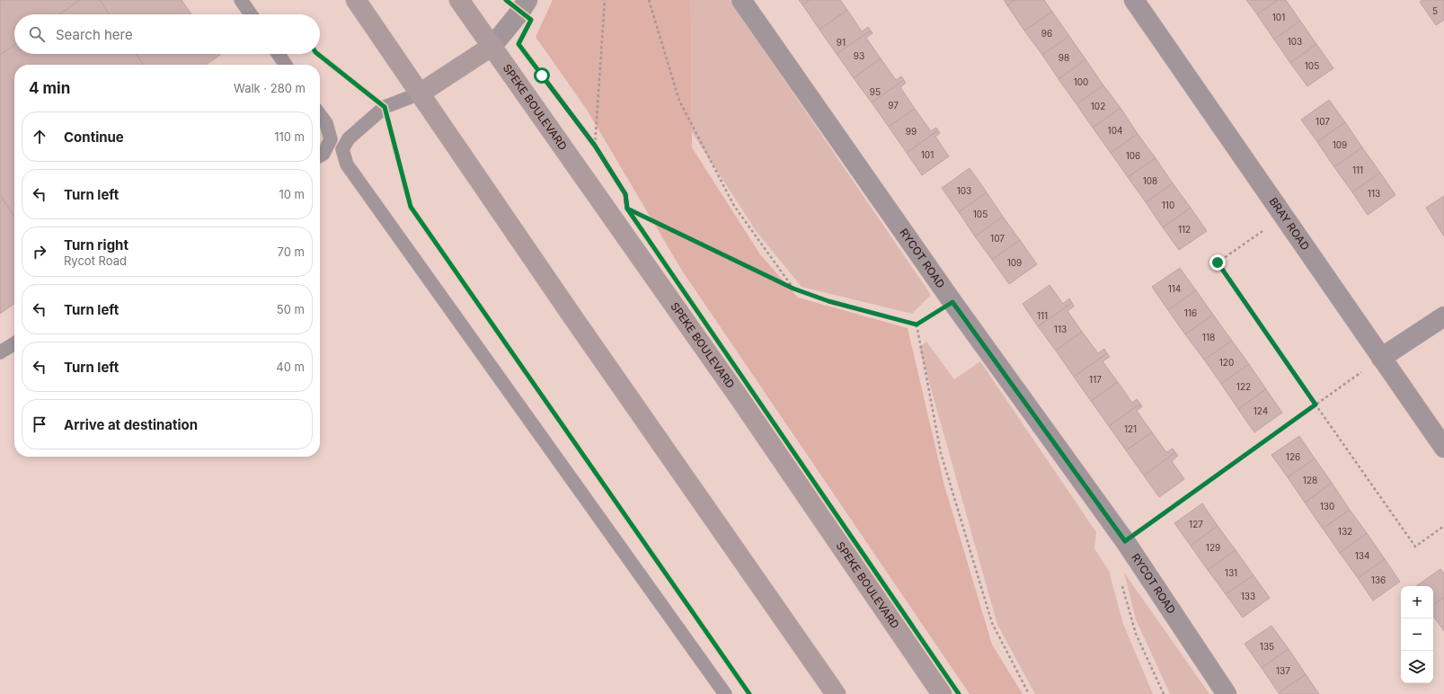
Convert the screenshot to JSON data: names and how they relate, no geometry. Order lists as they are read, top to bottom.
{
  "streets": {
    "highway": ["SPEKE BOULEVARD"],
    "street": ["BRAY ROAD", "RYCOT ROAD"]
  },
  "house_numbers": [
    "5",
    "101",
    "96",
    "103",
    "91",
    "93",
    "98",
    "105",
    "100",
    "95",
    "97",
    "102",
    "107",
    "104",
    "99",
    "109",
    "101",
    "106",
    "111",
    "108",
    "103",
    "113",
    "110",
    "105",
    "112",
    "107",
    "109",
    "114",
    "116",
    "111",
    "113",
    "118",
    "120",
    "117",
    "122",
    "124",
    "121",
    "126",
    "128",
    "130",
    "127",
    "132",
    "129",
    "134",
    "131",
    "136",
    "133",
    "135",
    "137"
  ],
  "page": {
    "search": "Search here",
    "heading": ["4 min", "Walk · 280 m"],
    "list": [
      ["Continue", "110 m"],
      ["Turn left", "10 m"],
      ["Turn right", "Rycot Road", "70 m"],
      ["Turn left", "50 m"],
      ["Turn left", "40 m"],
      "Arrive at destination"
    ],
    "map_buttons": ["+", "−"]
  }
}
